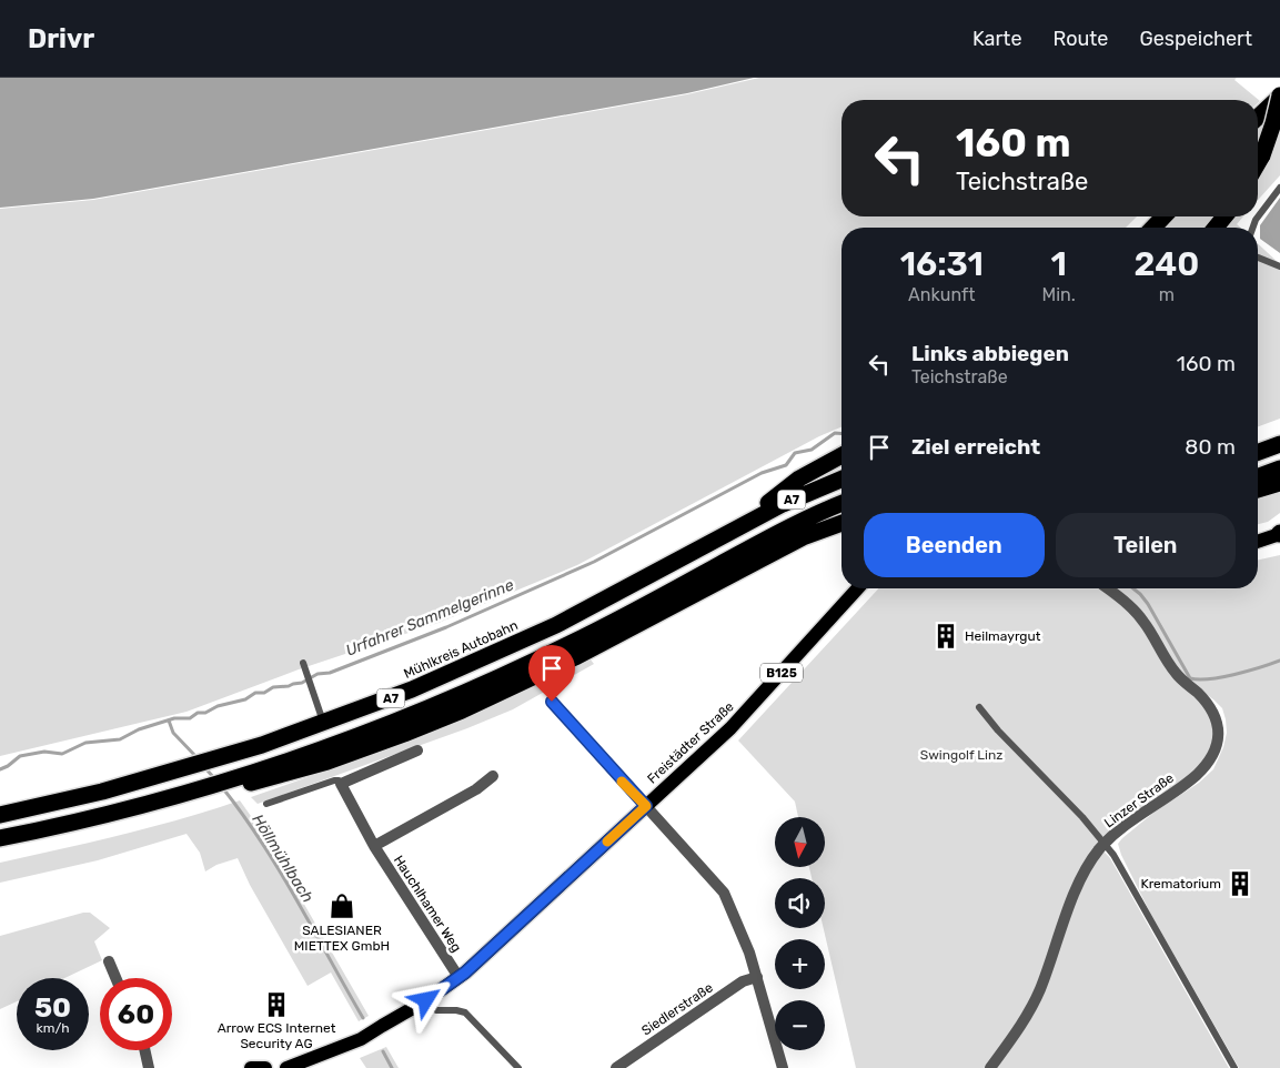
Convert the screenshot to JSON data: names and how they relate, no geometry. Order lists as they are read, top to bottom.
{
  "streets": {
    "highway": ["A7", "Mühlkreis Autobahn"],
    "main road": ["B125", "Freistädter Straße"],
    "street": ["Linzer Straße", "Hauchlhamer Weg", "Siedlerstraße"]
  },
  "crossings": [
    ["Freistädter Straße", "Hauchlhamer Weg"]
  ],
  "water": ["Urfahrer Sammelgerinne", "Höllmühlbach"],
  "parks": ["Swingolf Linz"],
  "places": {
    "building": ["Heilmayrgut", "Krematorium", "Arrow ECS Internet Security AG"],
    "shop": ["SALESIANER MIETTEX GmbH"]
  },
  "north": "bottom",
  "page": {
    "header": "Drivr",
    "nav": ["Karte", "Route", "Gespeichert"],
    "turn": ["160 m", "Teichstraße"],
    "eta": [
      "16:31",
      "Ankunft",
      "1",
      "Min.",
      "240",
      "m"
    ],
    "list": [
      {
        "name": "Links abbiegen",
        "note": "Teichstraße",
        "value": "160 m"
      },
      {
        "name": "Ziel erreicht",
        "value": "80 m"
      }
    ],
    "buttons": ["Beenden", "Teilen"],
    "map_buttons": ["+", "−"],
    "speed": "50 km/h",
    "limit": "60"
  }
}
